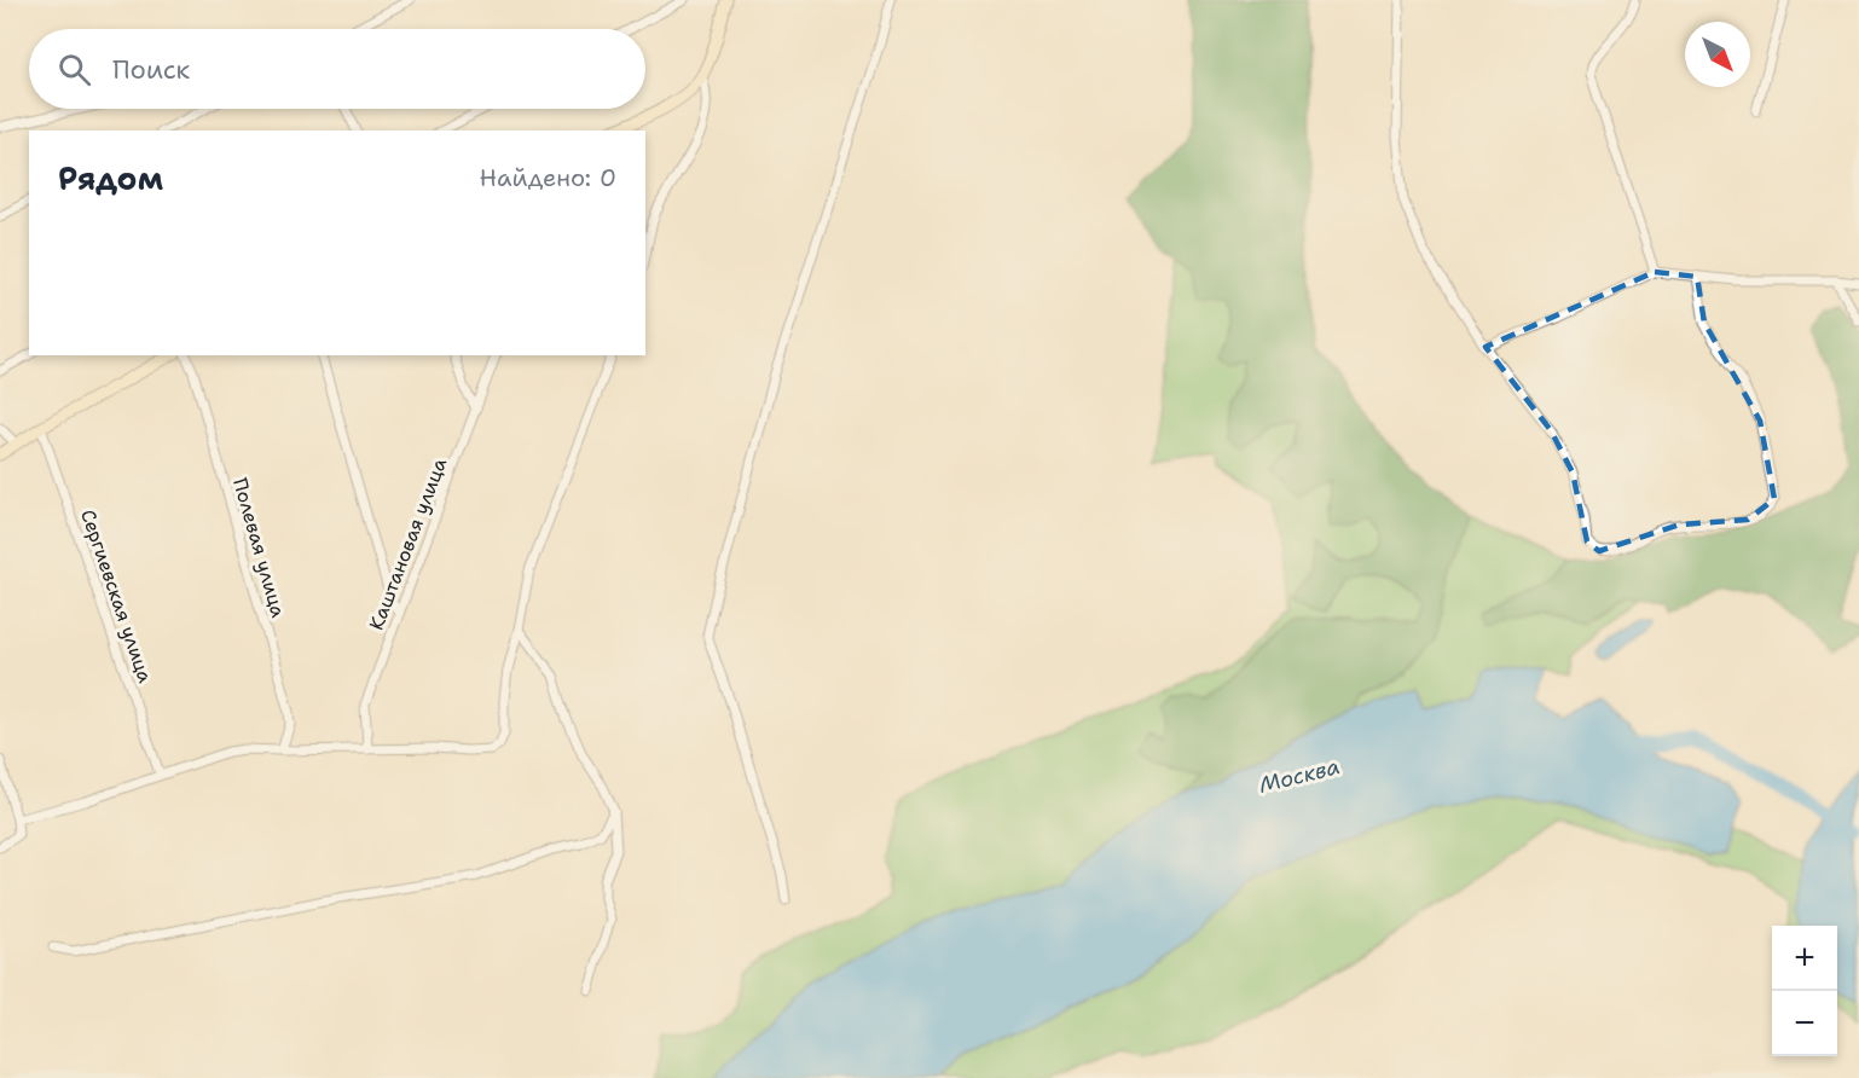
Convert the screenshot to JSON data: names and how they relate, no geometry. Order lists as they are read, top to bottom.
{
  "streets": {
    "street": ["Каштановая улица", "Полевая улица", "Сергиевская улица"]
  },
  "water": ["Москва"],
  "north": "bottom right",
  "page": {
    "search": "Поиск",
    "heading": ["Рядом", "Найдено: 0"],
    "map_buttons": ["+", "−"]
  }
}
